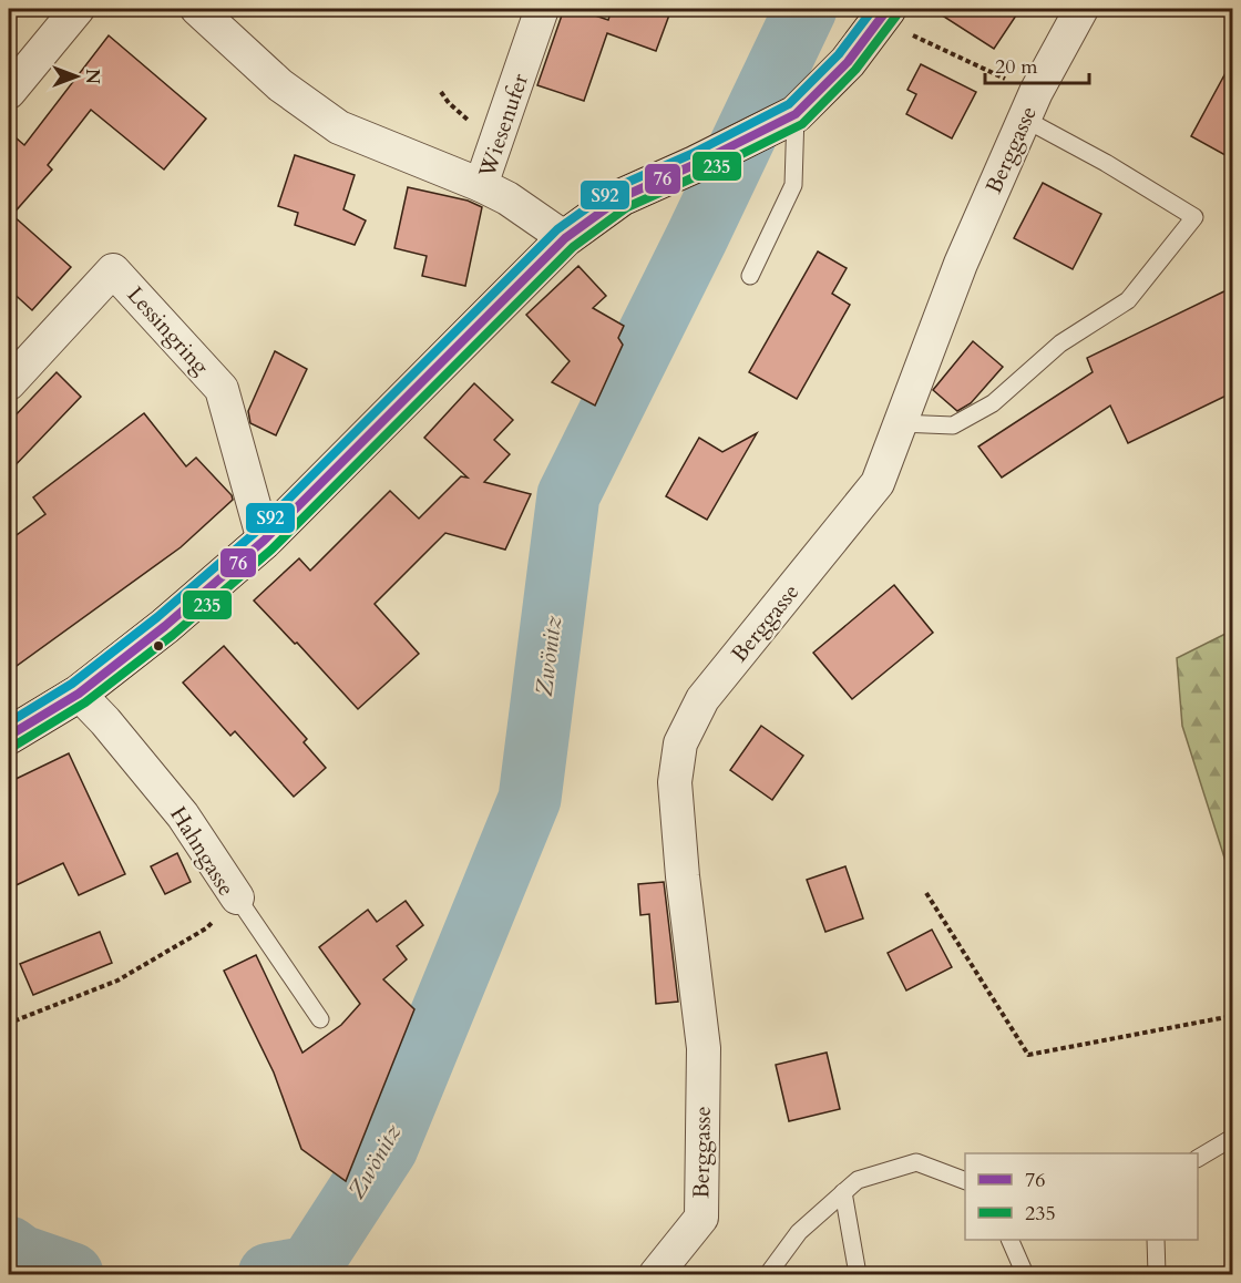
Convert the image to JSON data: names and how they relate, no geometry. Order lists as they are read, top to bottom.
{
  "streets": {
    "street": [
      "Wiesenufer",
      "Berggasse",
      "Lessingring",
      "Hahngasse"
    ]
  },
  "water": ["Zwönitz"],
  "lines": ["transit line 76", "transit line S92", "transit line 235"],
  "legend": ["76", "235"],
  "scale_bar": "20 m",
  "north": "right"
}
